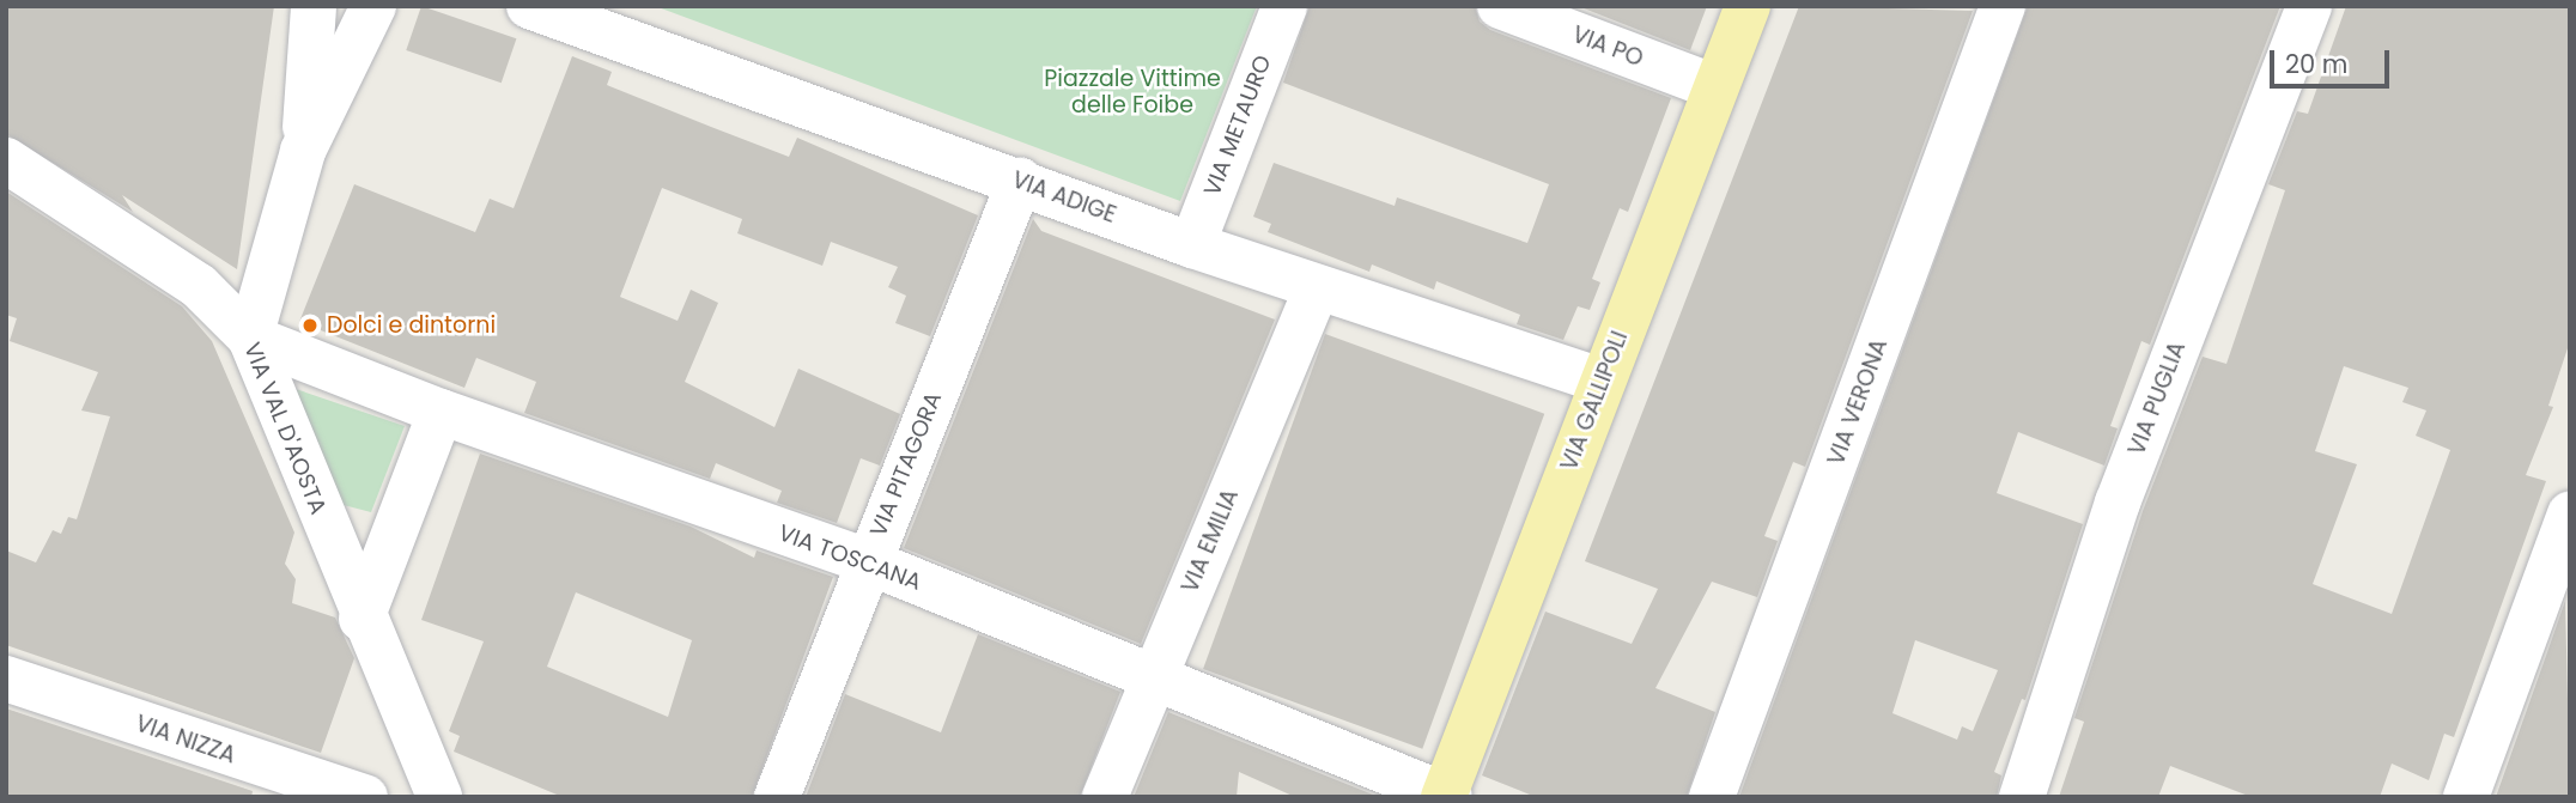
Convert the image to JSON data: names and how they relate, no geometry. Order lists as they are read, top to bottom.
{
  "streets": {
    "main road": ["VIA GALLIPOLI"],
    "street": [
      "VIA PO",
      "VIA METAURO",
      "VIA ADIGE",
      "VIA PUGLIA",
      "VIA VERONA",
      "VIA VAL D'AOSTA",
      "VIA PITAGORA",
      "VIA EMILIA",
      "VIA TOSCANA",
      "VIA NIZZA"
    ]
  },
  "crossings": [
    ["VIA PO", "VIA GALLIPOLI"],
    ["VIA METAURO", "VIA ADIGE"],
    ["VIA ADIGE", "VIA GALLIPOLI"],
    ["VIA ADIGE", "VIA PITAGORA"],
    ["VIA ADIGE", "VIA EMILIA"],
    ["VIA GALLIPOLI", "VIA TOSCANA"],
    ["VIA VAL D'AOSTA", "VIA TOSCANA"],
    ["VIA PITAGORA", "VIA TOSCANA"],
    ["VIA EMILIA", "VIA TOSCANA"]
  ],
  "parks": ["Piazzale Vittime delle Foibe"],
  "places": ["Dolci e dintorni"],
  "scale_bar": "20 m"
}
